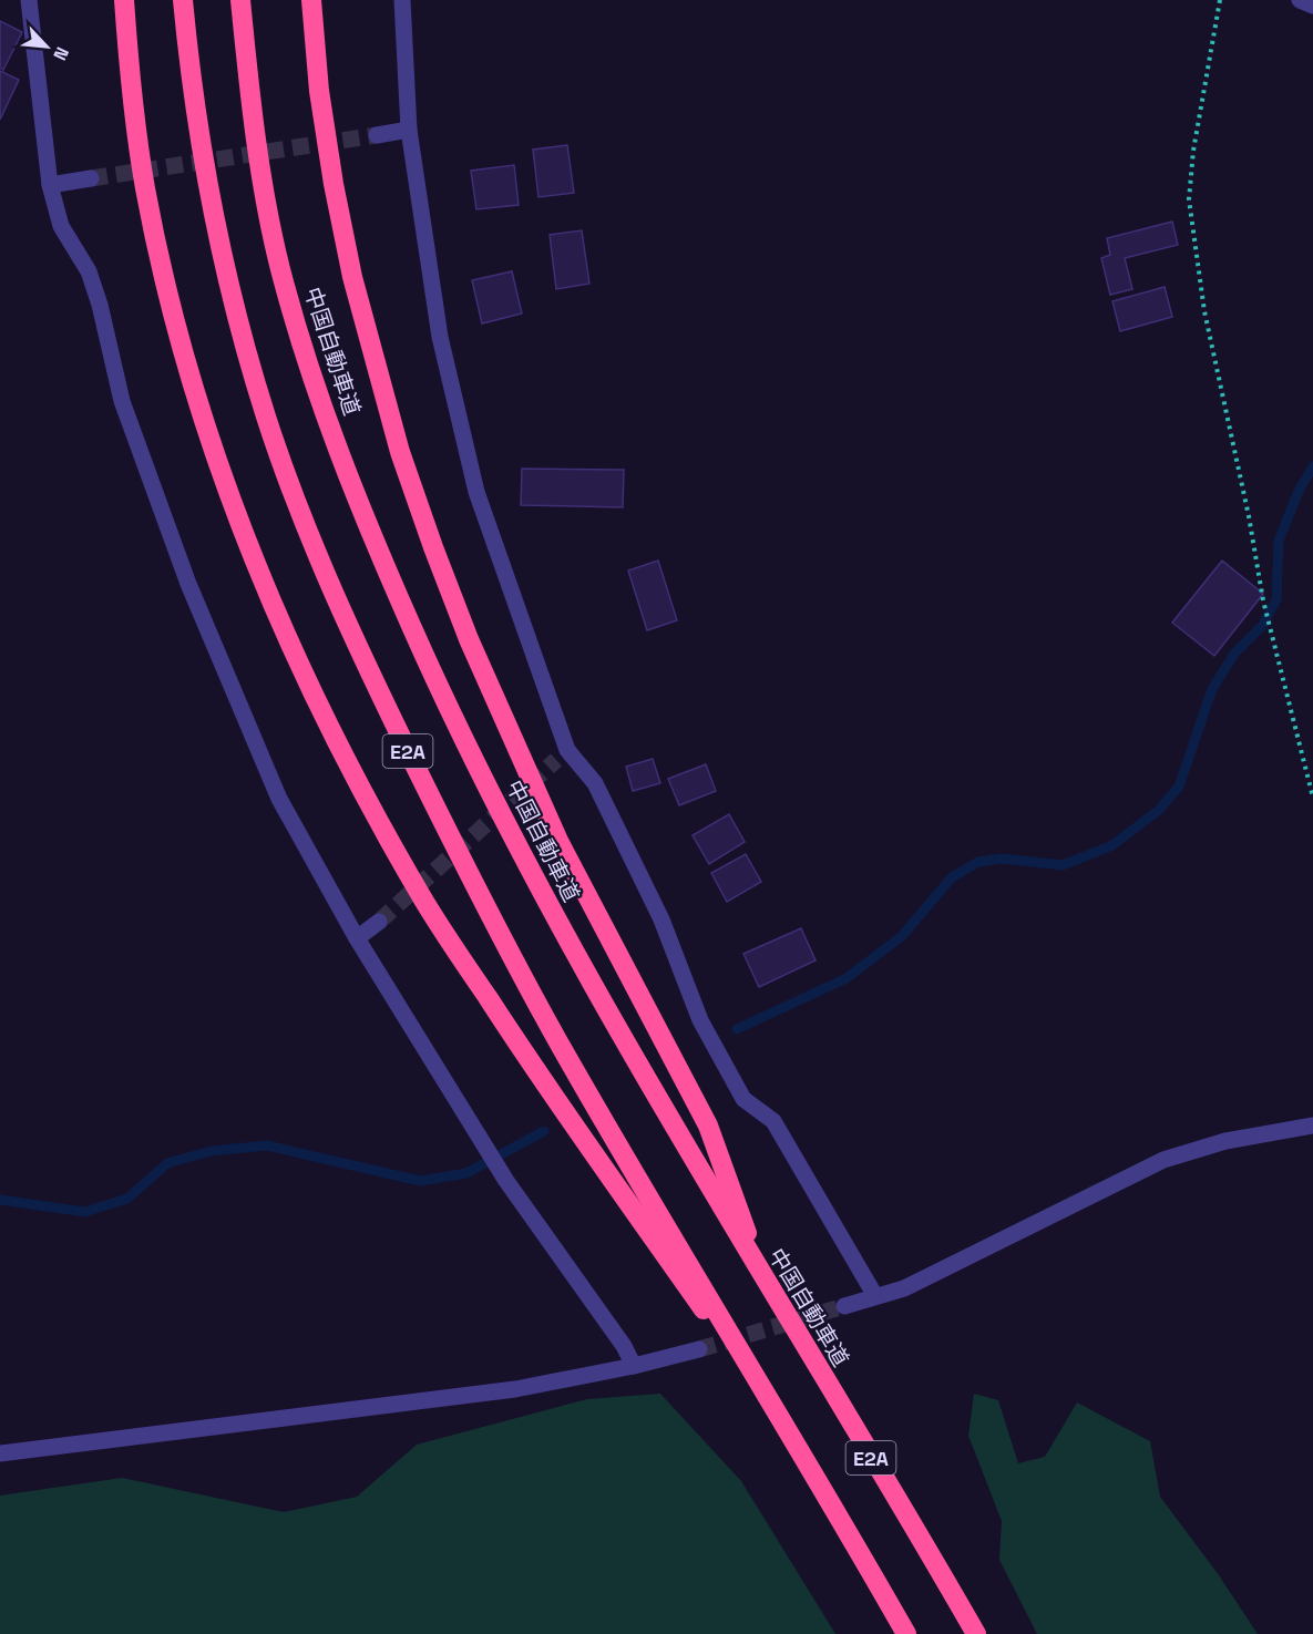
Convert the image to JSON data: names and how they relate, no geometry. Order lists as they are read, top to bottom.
{
  "streets": {
    "highway": ["中国自動車道", "E2A"]
  },
  "north": "bottom right"
}
